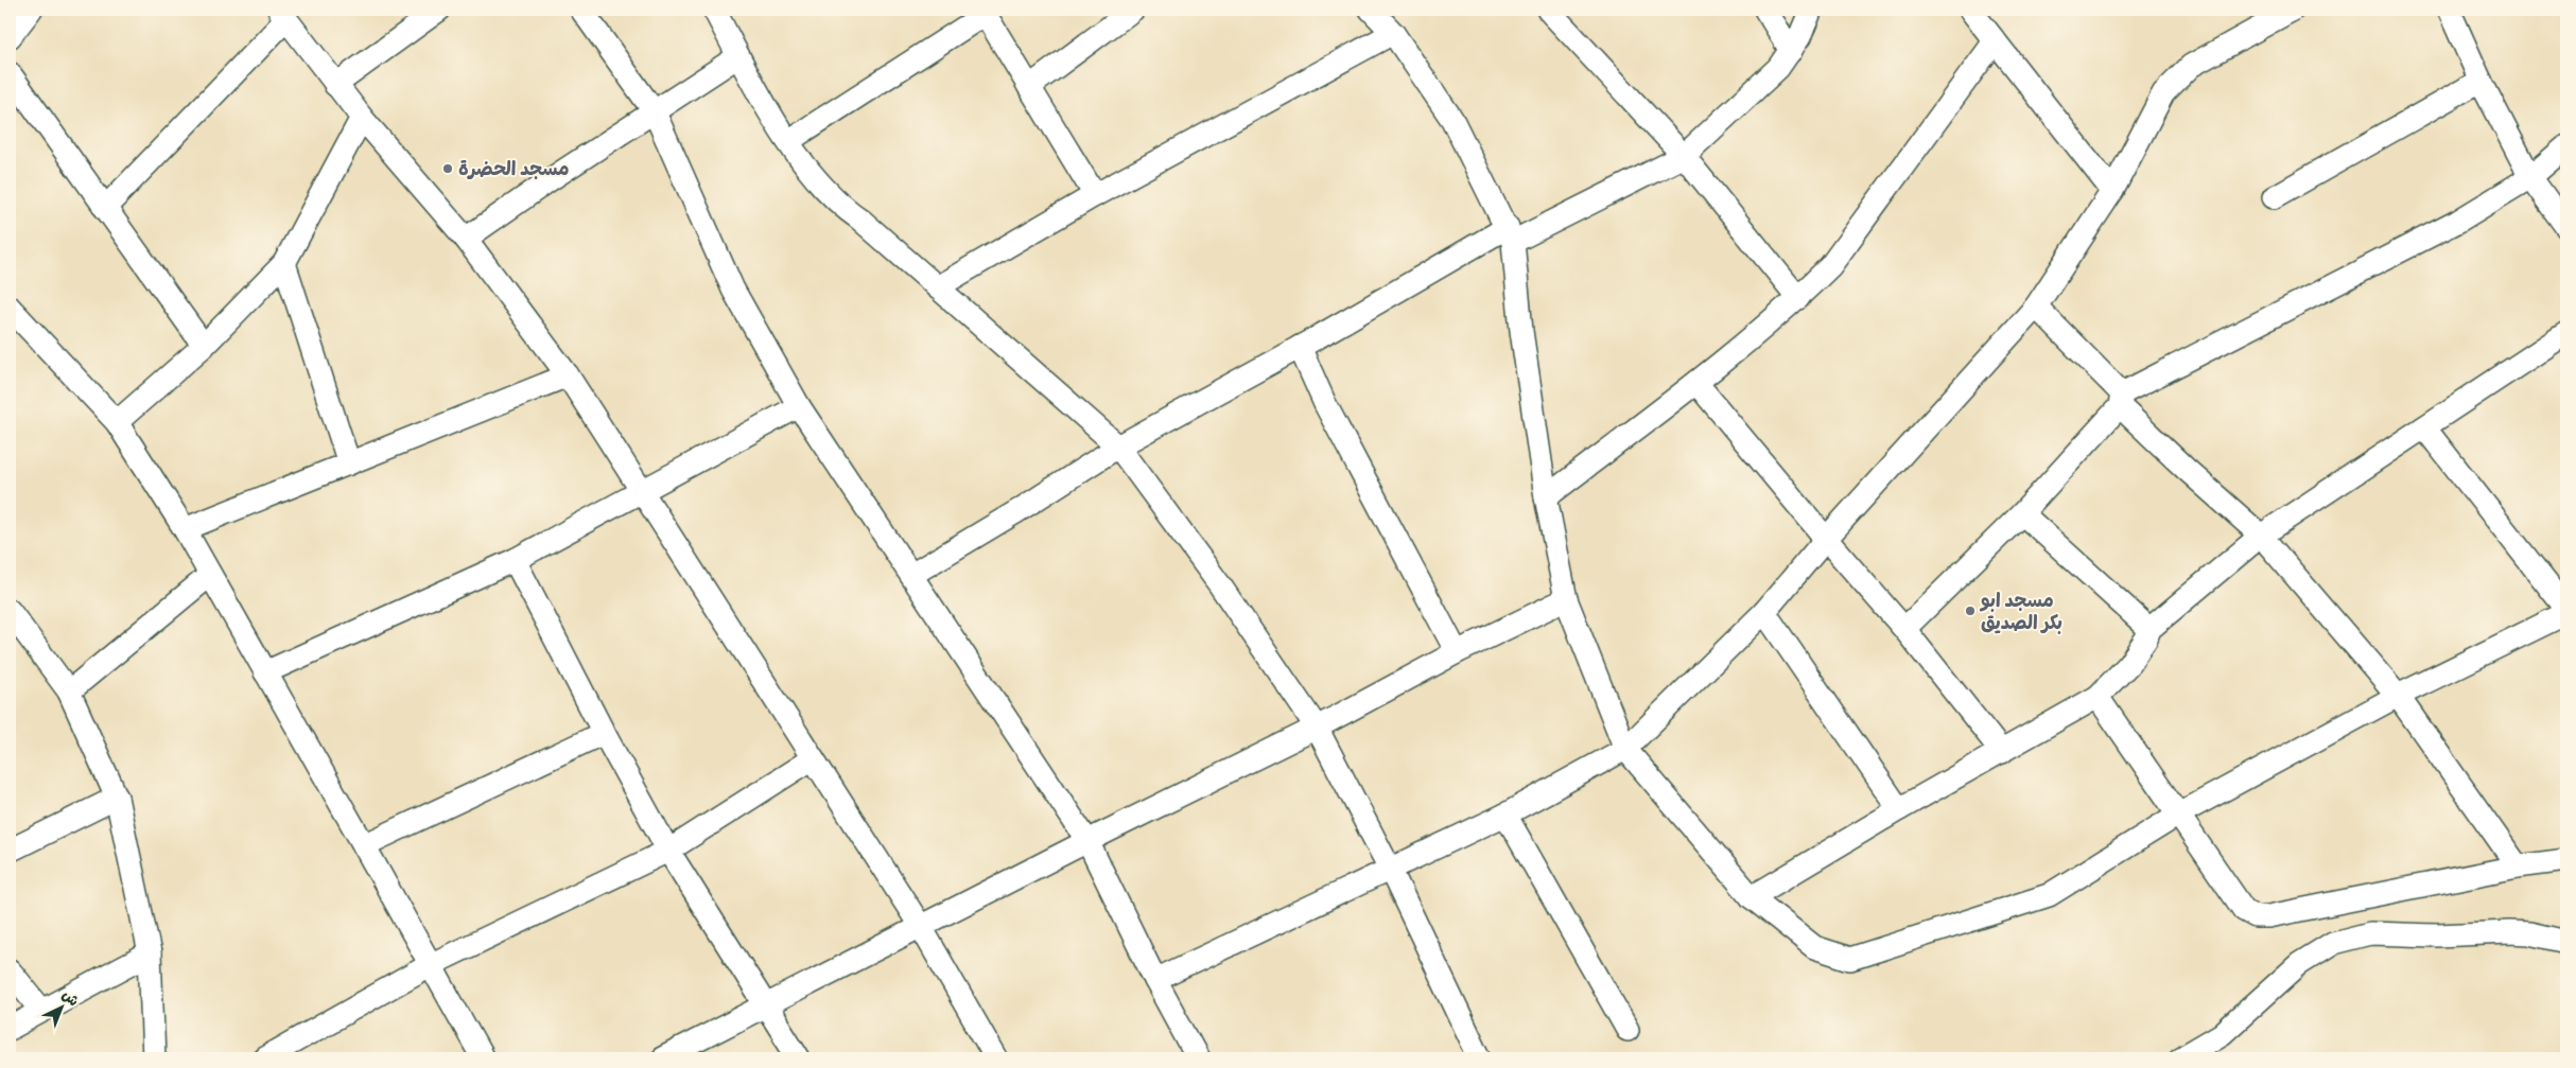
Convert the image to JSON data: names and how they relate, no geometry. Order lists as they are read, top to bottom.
{
  "places": ["مسجد الحضرة", "مسجد ابو بكر الصديق"],
  "north": "top right"
}
